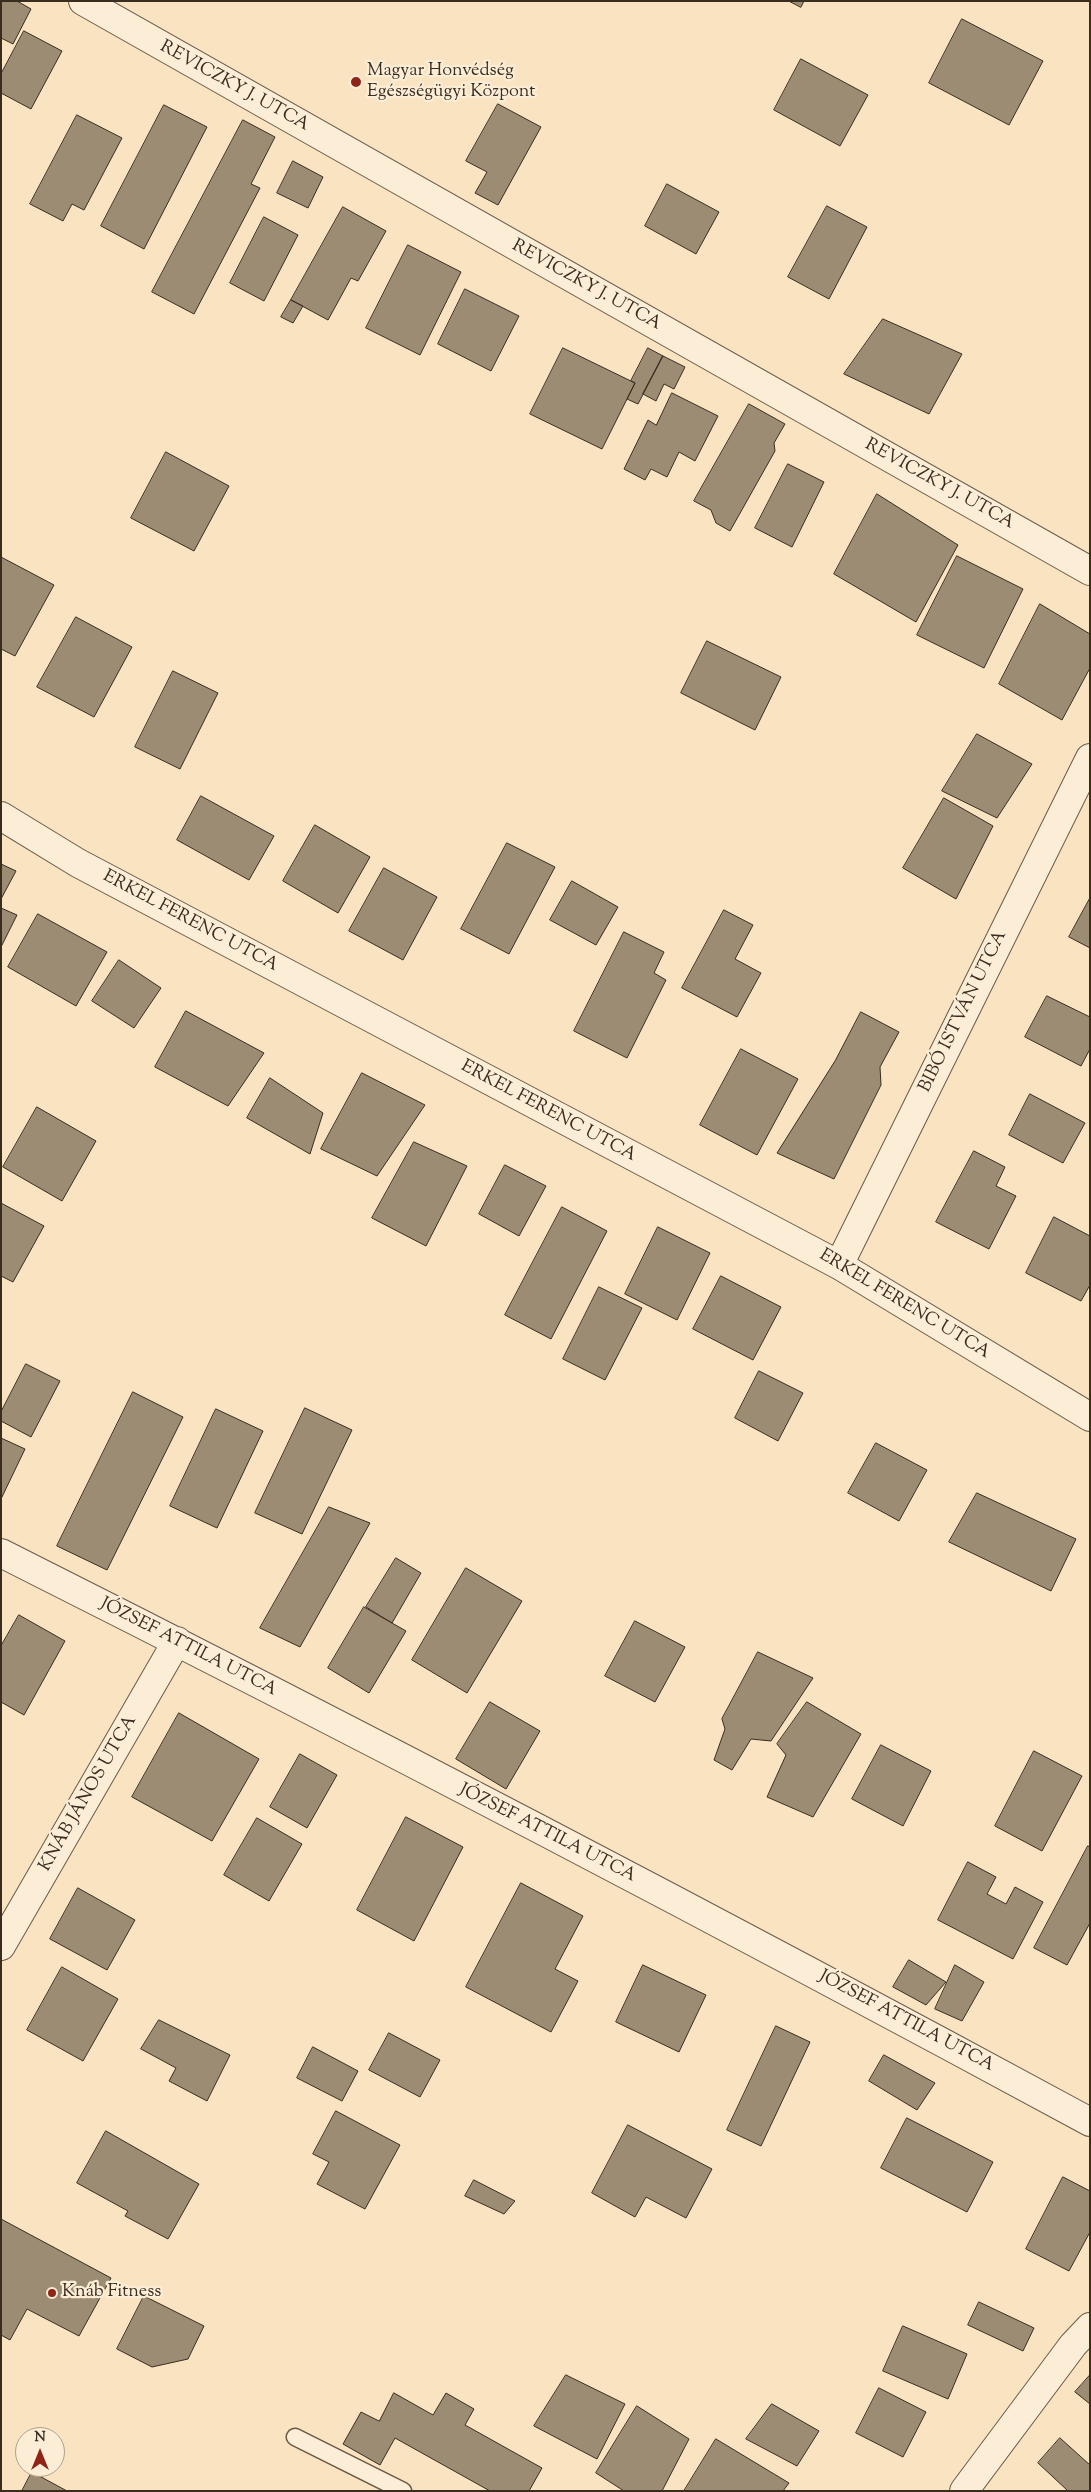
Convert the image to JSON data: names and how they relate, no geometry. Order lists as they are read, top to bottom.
{
  "streets": {
    "street": [
      "REVICZKY J. UTCA",
      "ERKEL FERENC UTCA",
      "BIBÓ ISTVÁN UTCA",
      "JÓZSEF ATTILA UTCA",
      "KNÁB JÁNOS UTCA"
    ]
  },
  "crossings": [
    ["ERKEL FERENC UTCA", "BIBÓ ISTVÁN UTCA"],
    ["JÓZSEF ATTILA UTCA", "KNÁB JÁNOS UTCA"]
  ],
  "places": ["Magyar Honvédség Egészségügyi Központ", "Knáb Fitness"],
  "north": "top"
}
